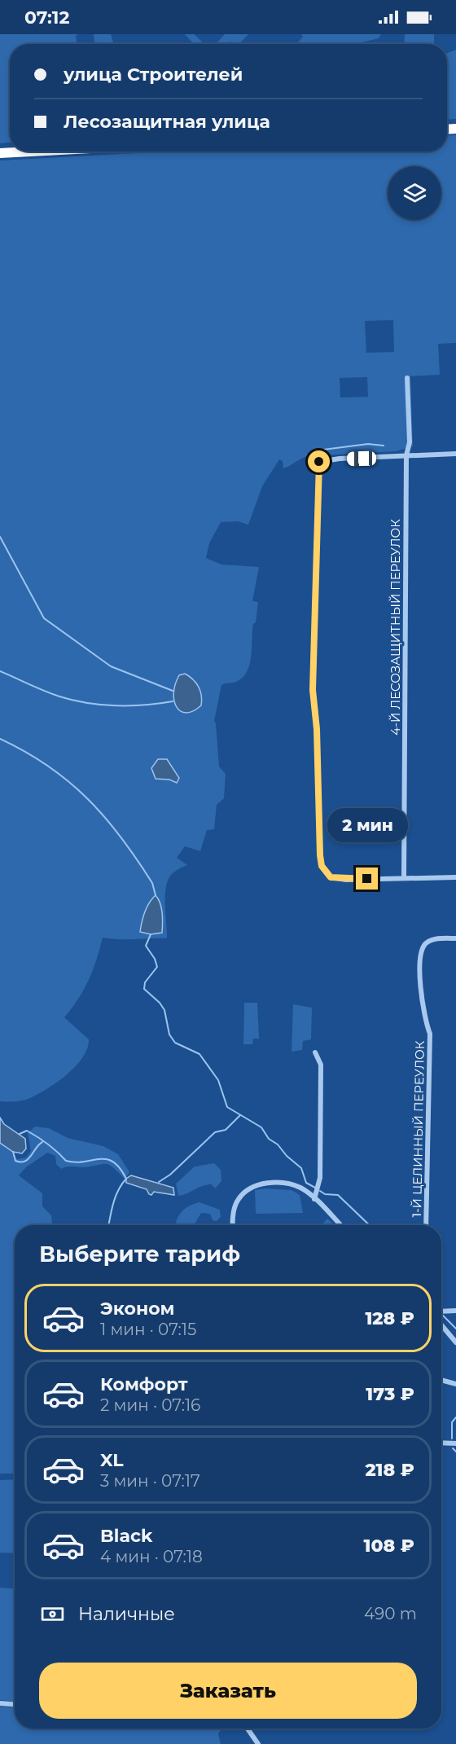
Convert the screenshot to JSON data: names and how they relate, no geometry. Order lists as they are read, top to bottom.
{
  "streets": {
    "street": ["4-Й ЛЕСОЗАЩИТНЫЙ ПЕРЕУЛОК", "1-Й ЦЕЛИННЫЙ ПЕРЕУЛОК"]
  },
  "page": {
    "status": "07:12",
    "banner": ["улица Строителей", "Лесозащитная улица"],
    "bubble": "2 мин",
    "heading": "Выберите тариф",
    "list": [
      {
        "name": "Эконом",
        "note": "1 мин · 07:15",
        "value": "128 ₽"
      },
      {
        "name": "Комфорт",
        "note": "2 мин · 07:16",
        "value": "173 ₽"
      },
      {
        "name": "XL",
        "note": "3 мин · 07:17",
        "value": "218 ₽"
      },
      {
        "name": "Black",
        "note": "4 мин · 07:18",
        "value": "108 ₽"
      }
    ],
    "pay": ["Наличные", "490 m"],
    "buttons": "Заказать"
  }
}
